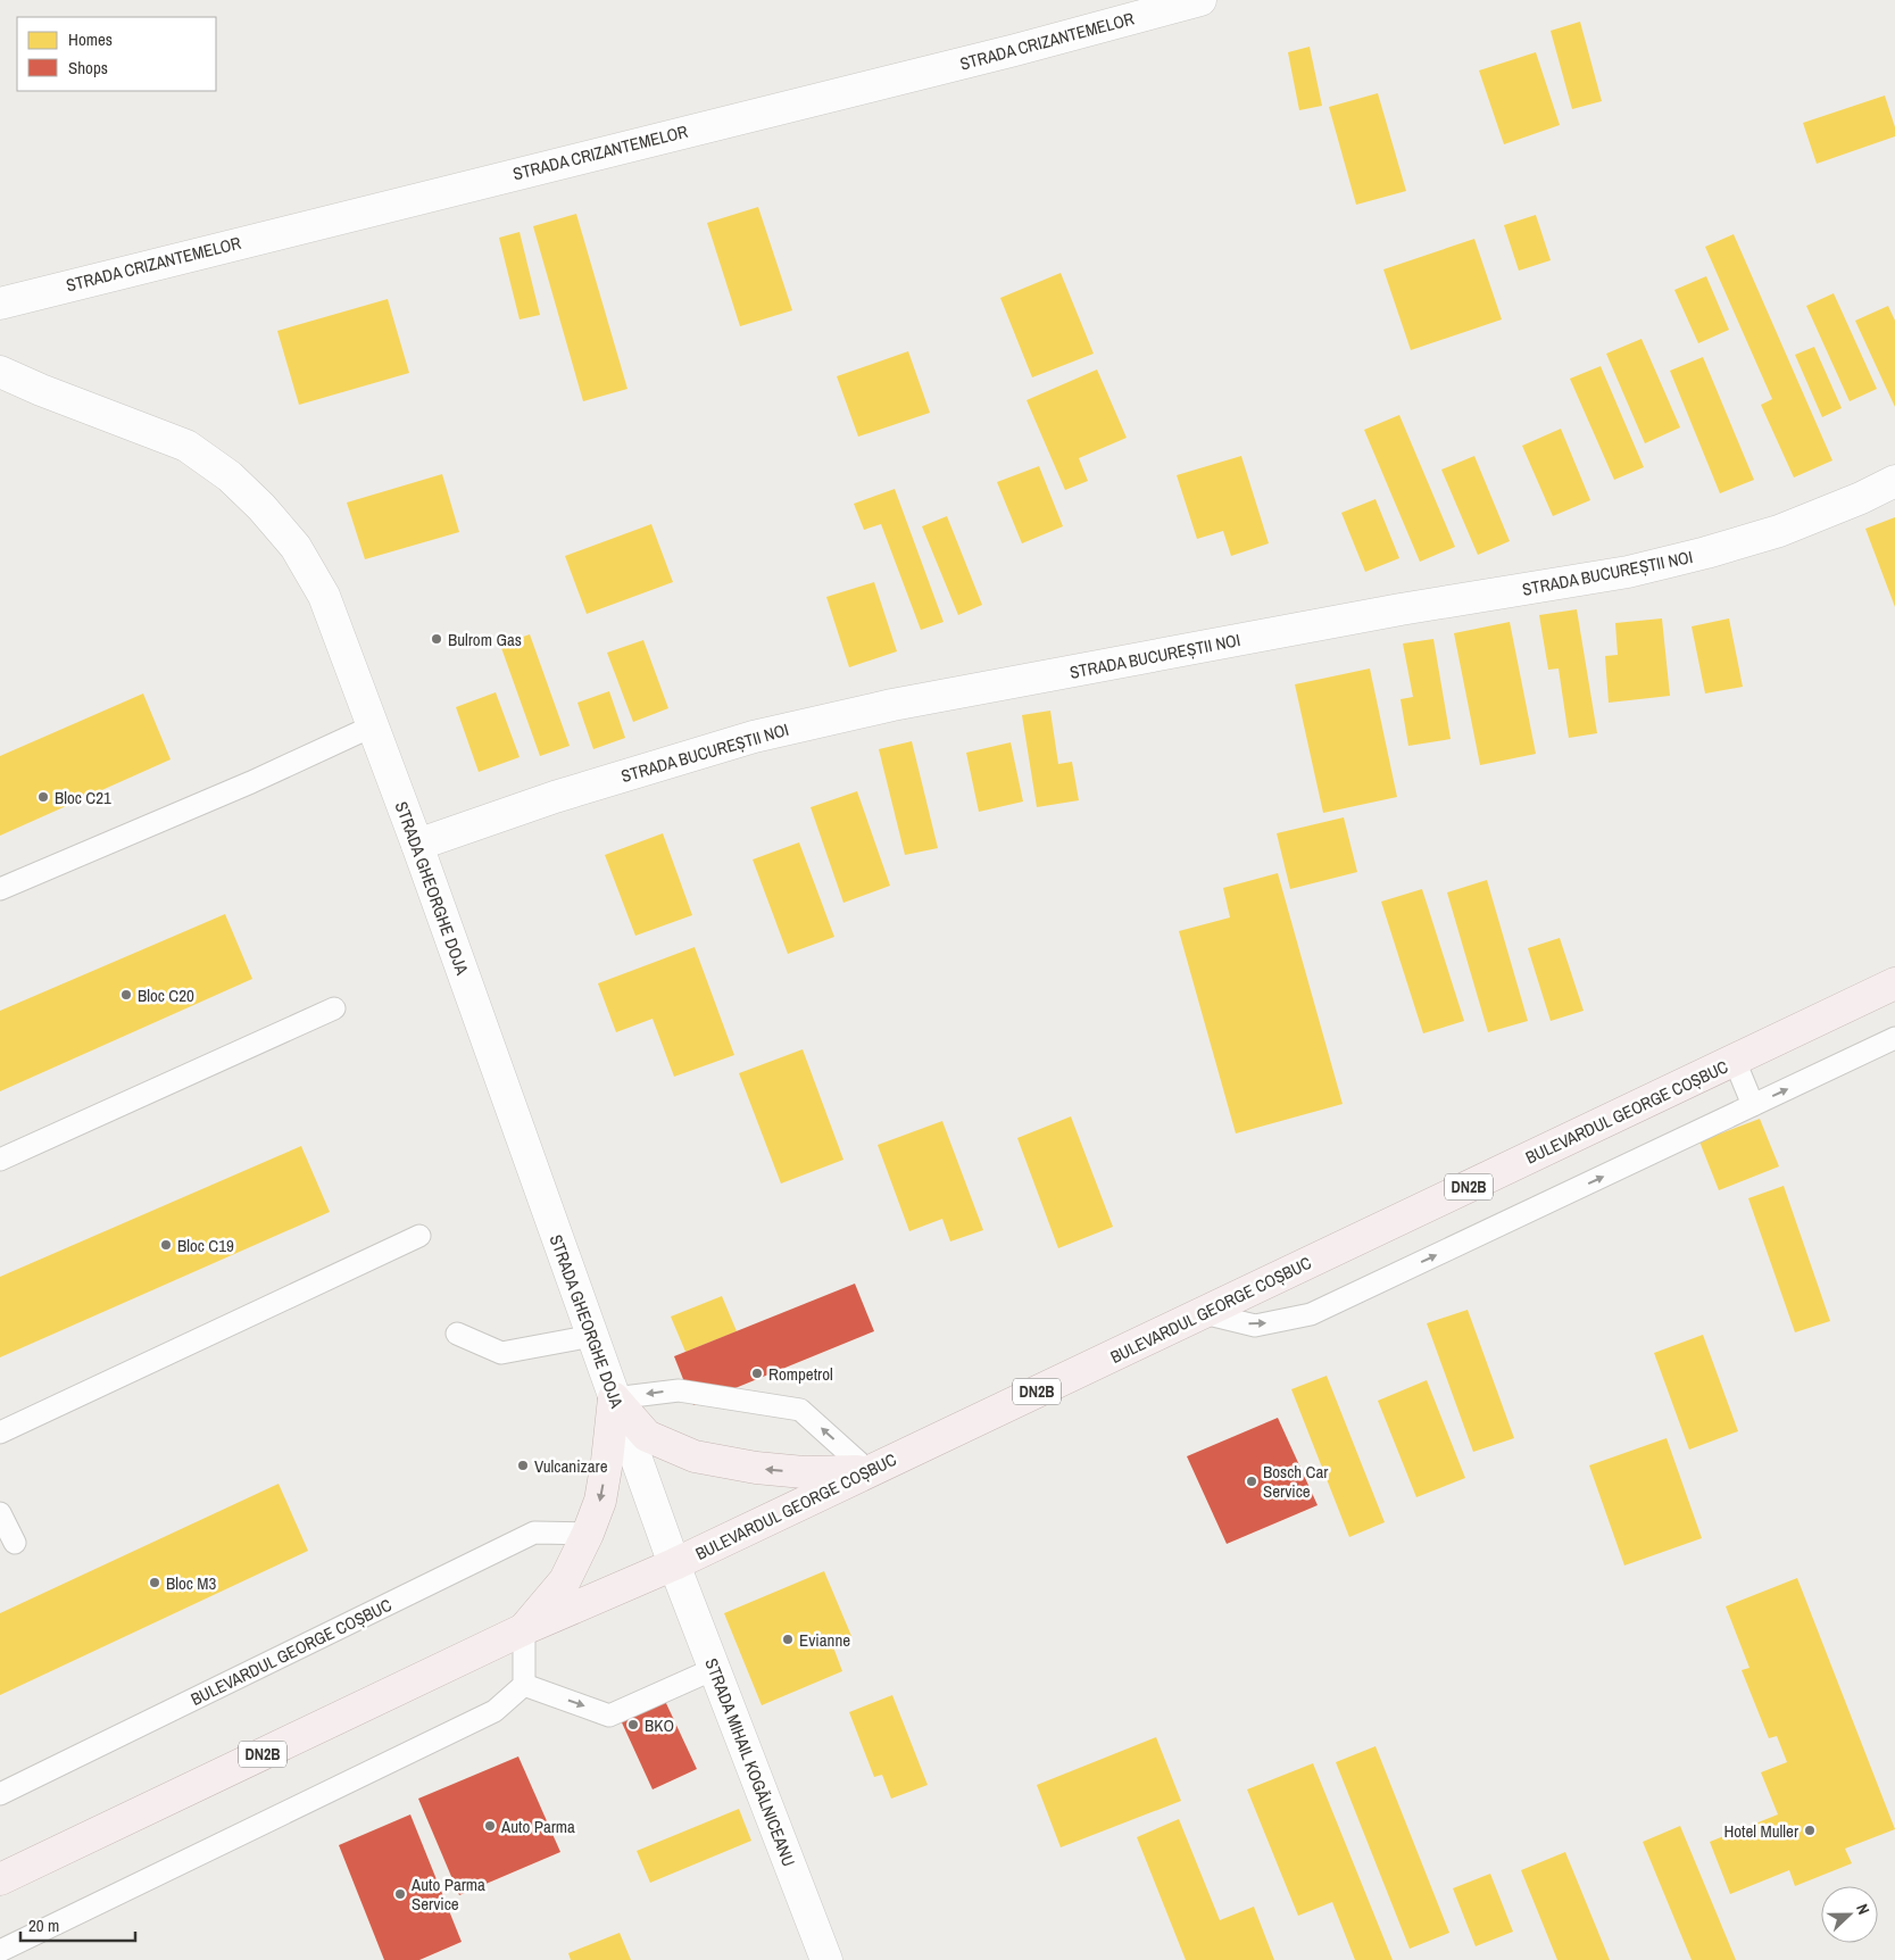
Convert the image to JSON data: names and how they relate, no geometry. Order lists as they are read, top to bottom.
{
  "streets": {
    "main road": ["BULEVARDUL GEORGE COȘBUC", "DN2B"],
    "street": [
      "STRADA CRIZANTEMELOR",
      "STRADA BUCUREȘTII NOI",
      "STRADA GHEORGHE DOJA",
      "STRADA MIHAIL KOGĂLNICEANU"
    ]
  },
  "crossings": [
    ["STRADA BUCUREȘTII NOI", "STRADA GHEORGHE DOJA"],
    ["STRADA GHEORGHE DOJA", "BULEVARDUL GEORGE COȘBUC"],
    ["STRADA GHEORGHE DOJA", "STRADA MIHAIL KOGĂLNICEANU"],
    ["BULEVARDUL GEORGE COȘBUC", "STRADA MIHAIL KOGĂLNICEANU"]
  ],
  "places": [
    "Bulrom Gas",
    "Bloc C21",
    "Bloc C20",
    "Bloc C19",
    "Rompetrol",
    "Vulcanizare",
    "Bosch Car Service",
    "Bloc M3",
    "Evianne",
    "BKO",
    "Auto Parma",
    "Hotel Muller",
    "Auto Parma Service"
  ],
  "legend": ["Homes", "Shops"],
  "scale_bar": "20 m",
  "north": "right"
}
